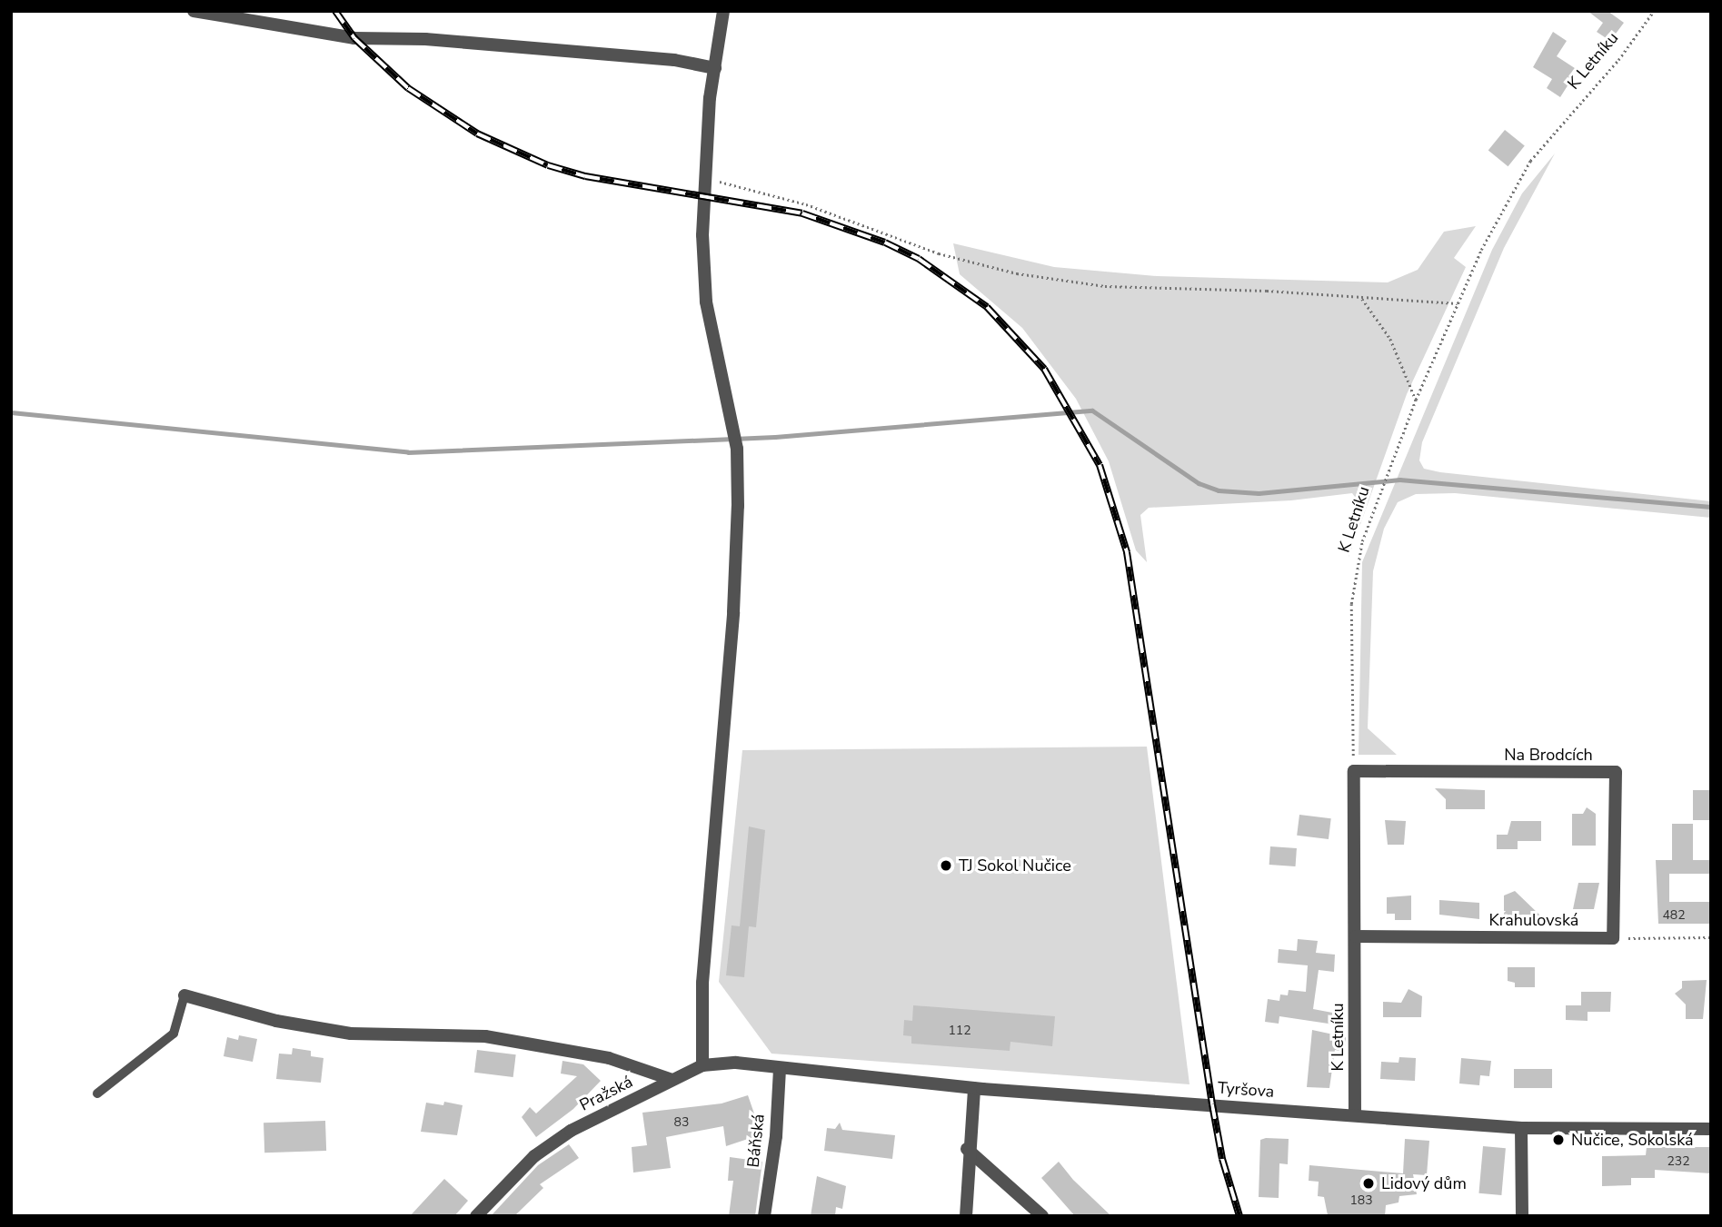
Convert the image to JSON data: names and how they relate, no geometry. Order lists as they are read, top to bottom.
{
  "streets": {
    "street": [
      "K Letníku",
      "Na Brodcích",
      "Krahulovská",
      "Tyršova",
      "Pražská",
      "Báňská"
    ]
  },
  "crossings": [
    ["K Letníku", "Na Brodcích"],
    ["K Letníku", "Krahulovská"],
    ["K Letníku", "Tyršova"],
    ["Na Brodcích", "Krahulovská"],
    ["Tyršova", "Pražská"],
    ["Tyršova", "Báňská"],
    ["Pražská", "Báňská"]
  ],
  "places": ["TJ Sokol Nučice", "Nučice, Sokolská", "Lidový dům"],
  "house_numbers": [
    "482",
    "112",
    "83",
    "232",
    "183"
  ]
}
